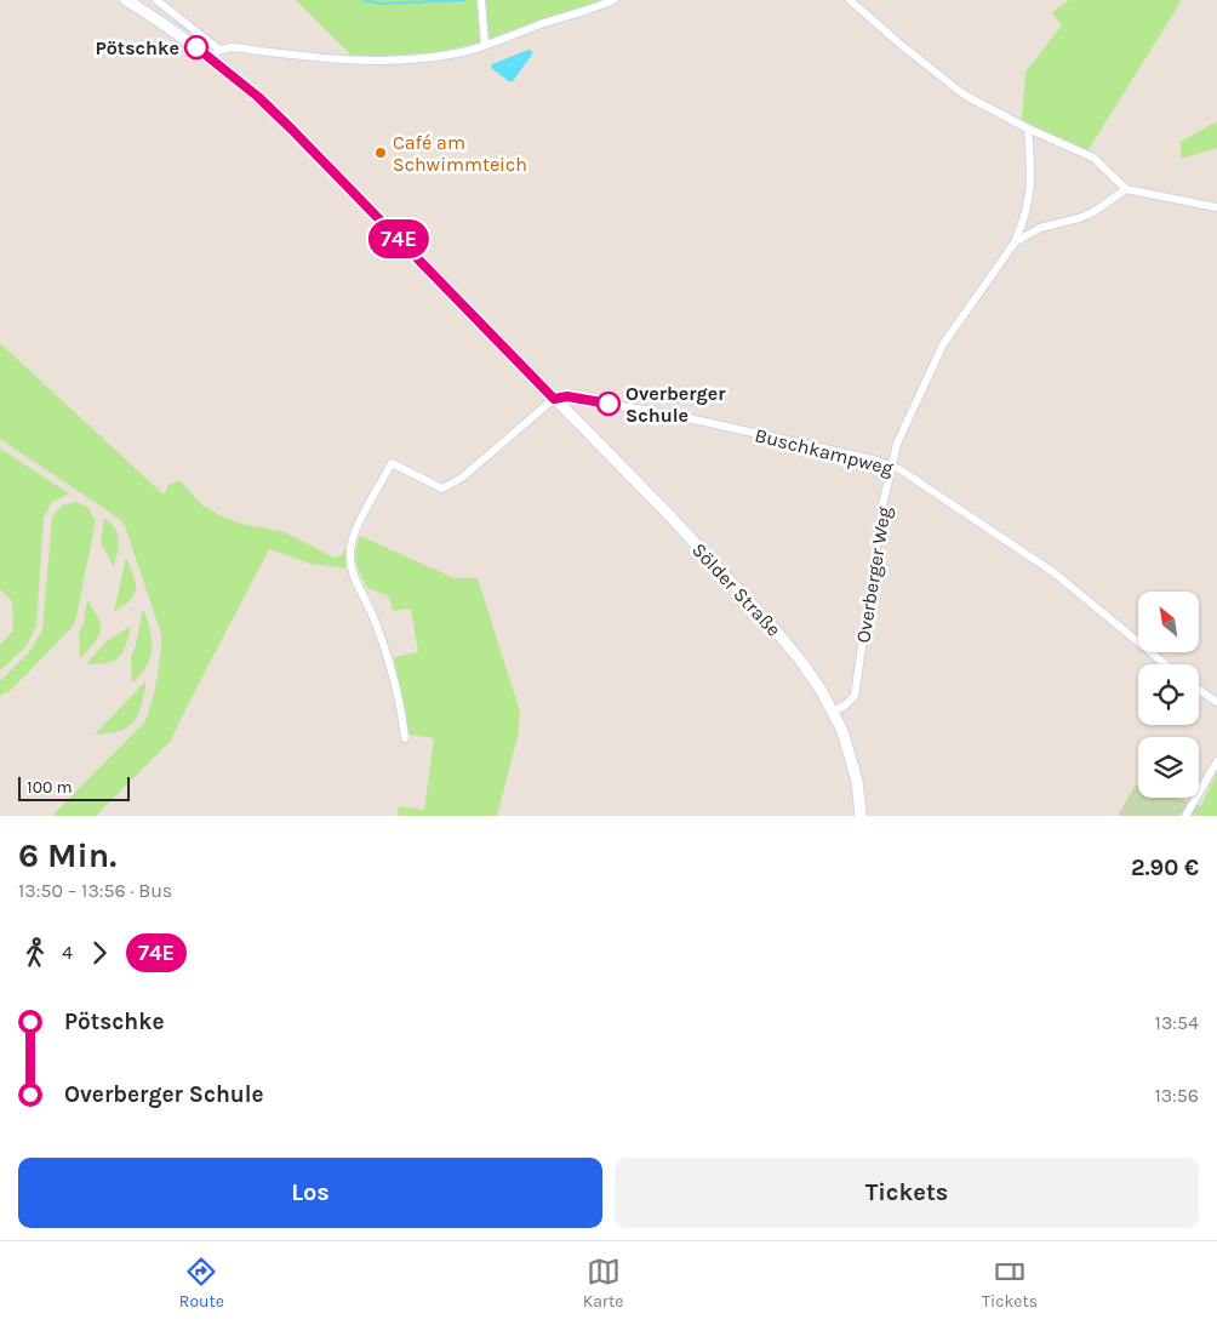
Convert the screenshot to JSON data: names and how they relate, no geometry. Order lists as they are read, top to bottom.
{
  "streets": {
    "main road": ["Sölder Straße"],
    "street": ["Buschkampweg", "Overberger Weg"]
  },
  "crossings": [
    ["Buschkampweg", "Overberger Weg"],
    ["Buschkampweg", "Sölder Straße"],
    ["Overberger Weg", "Sölder Straße"]
  ],
  "places": ["Pötschke", "Café am Schwimmteich", "Overberger Schule"],
  "lines": ["bus line 74E"],
  "scale_bar": "100 m",
  "north": "top left",
  "page": {
    "on_map": "74E",
    "scale": "100 m",
    "heading": ["6 Min.", "13:50 – 13:56 · Bus", "2.90 €"],
    "legs": ["4", "74E"],
    "list": [
      {
        "name": "Pötschke",
        "value": "13:54"
      },
      {
        "name": "Overberger Schule",
        "value": "13:56"
      }
    ],
    "buttons": ["Los", "Tickets"],
    "tabs": ["Route", "Karte", "Tickets"]
  }
}
